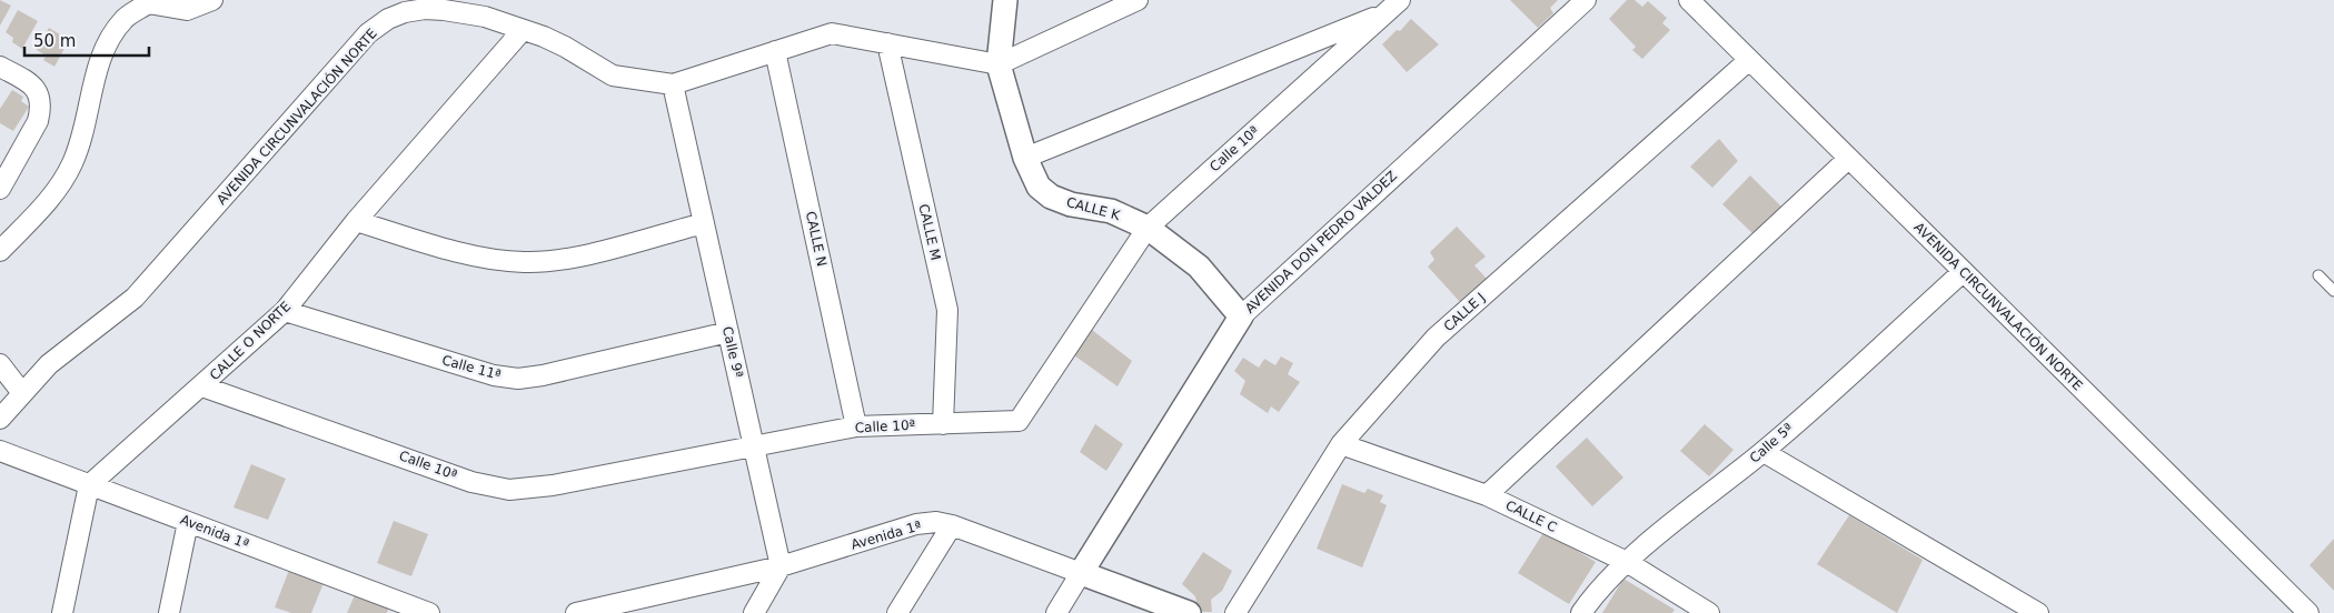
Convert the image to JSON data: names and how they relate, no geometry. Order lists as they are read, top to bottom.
{
  "streets": {
    "street": [
      "AVENIDA CIRCUNVALACIÓN NORTE",
      "Calle 10ª",
      "CALLE K",
      "CALLE M",
      "CALLE N",
      "AVENIDA DON PEDRO VALDEZ",
      "CALLE J",
      "CALLE O NORTE",
      "Calle 9ª",
      "Calle 11ª",
      "Calle 5ª",
      "CALLE C",
      "Avenida 1ª"
    ]
  },
  "crossings": [
    ["AVENIDA CIRCUNVALACIÓN NORTE", "CALLE K"],
    ["AVENIDA CIRCUNVALACIÓN NORTE", "CALLE M"],
    ["AVENIDA CIRCUNVALACIÓN NORTE", "CALLE N"],
    ["AVENIDA CIRCUNVALACIÓN NORTE", "CALLE J"],
    ["AVENIDA CIRCUNVALACIÓN NORTE", "CALLE O NORTE"],
    ["AVENIDA CIRCUNVALACIÓN NORTE", "Calle 9ª"],
    ["AVENIDA CIRCUNVALACIÓN NORTE", "Calle 5ª"],
    ["Calle 10ª", "CALLE K"],
    ["Calle 10ª", "CALLE M"],
    ["Calle 10ª", "CALLE N"],
    ["Calle 10ª", "CALLE O NORTE"],
    ["Calle 10ª", "Calle 9ª"],
    ["CALLE K", "AVENIDA DON PEDRO VALDEZ"],
    ["AVENIDA DON PEDRO VALDEZ", "Avenida 1ª"],
    ["CALLE J", "CALLE C"],
    ["CALLE O NORTE", "Calle 11ª"],
    ["CALLE O NORTE", "Avenida 1ª"],
    ["Calle 9ª", "Calle 11ª"],
    ["Calle 9ª", "Avenida 1ª"],
    ["Calle 5ª", "CALLE C"]
  ],
  "scale_bar": "50 m"
}
